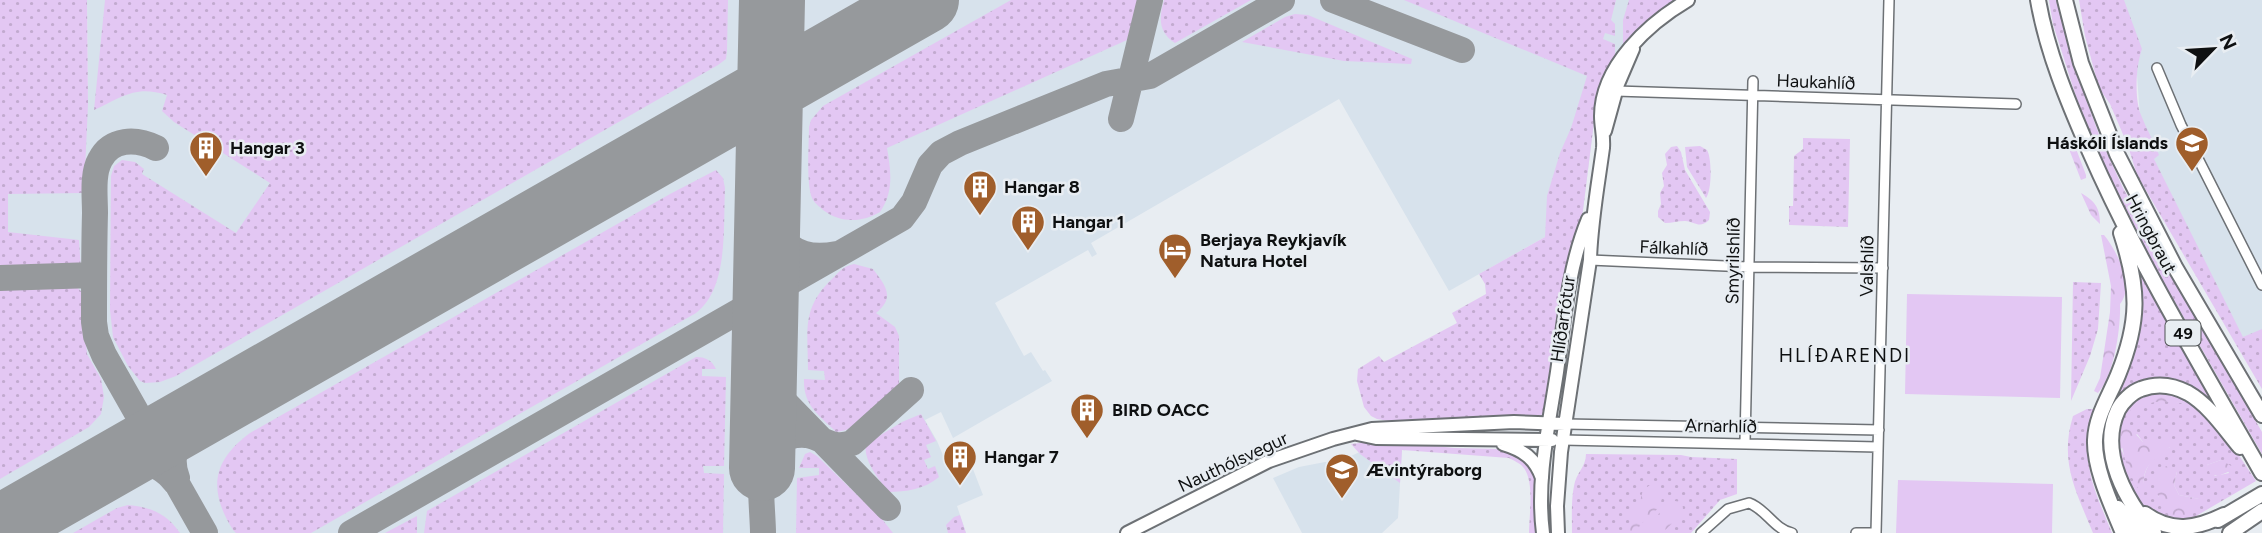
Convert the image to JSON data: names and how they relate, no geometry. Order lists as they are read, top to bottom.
{
  "streets": {
    "main road": ["Hringbraut", "49"],
    "street": [
      "Haukahlíð",
      "Fálkahlíð",
      "Smyrilshlíð",
      "Valshlíð",
      "Hlíðarfótur",
      "Arnarhlíð",
      "Nauthólsvegur"
    ]
  },
  "crossings": [
    ["Haukahlíð", "Smyrilshlíð"],
    ["Haukahlíð", "Valshlíð"],
    ["Haukahlíð", "Hlíðarfótur"],
    ["Fálkahlíð", "Smyrilshlíð"],
    ["Fálkahlíð", "Valshlíð"],
    ["Fálkahlíð", "Hlíðarfótur"],
    ["Smyrilshlíð", "Arnarhlíð"],
    ["Valshlíð", "Arnarhlíð"],
    ["Hlíðarfótur", "Arnarhlíð"],
    ["Hlíðarfótur", "Nauthólsvegur"],
    ["Arnarhlíð", "Nauthólsvegur"]
  ],
  "districts": ["HLÍÐARENDI"],
  "places": {
    "school or university": ["Háskóli Íslands", "Ævintýraborg"],
    "building": [
      "Hangar 3",
      "Hangar 8",
      "Hangar 1",
      "BIRD OACC",
      "Hangar 7"
    ],
    "hotel": ["Berjaya Reykjavík Natura Hotel"]
  },
  "north": "top right"
}
